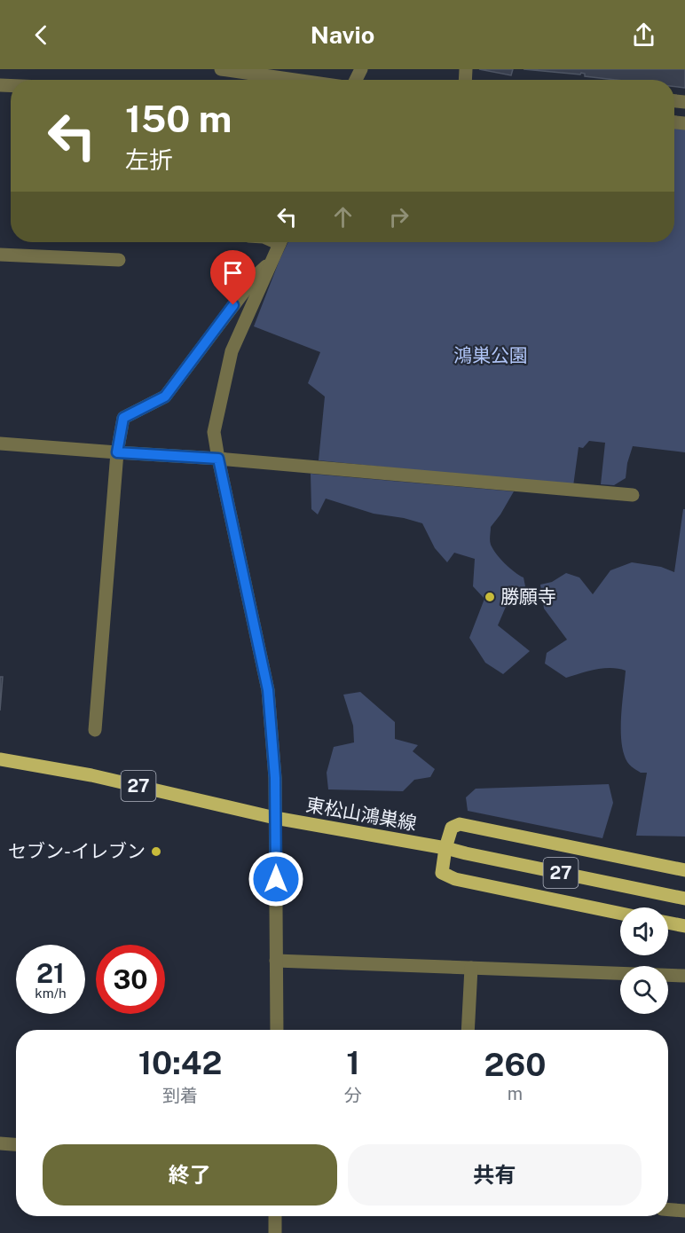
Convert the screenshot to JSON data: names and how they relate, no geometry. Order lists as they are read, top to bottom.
{
  "streets": {
    "main road": ["27", "東松山鴻巣線"]
  },
  "parks": ["鴻巣公園"],
  "places": ["勝願寺", "セブン-イレブン"],
  "page": {
    "header": "Navio",
    "turn": ["150 m", "左折"],
    "speed": "21 km/h",
    "limit": "30",
    "eta": [
      "10:42",
      "到着",
      "1",
      "分",
      "260",
      "m"
    ],
    "buttons": ["終了", "共有"]
  }
}
